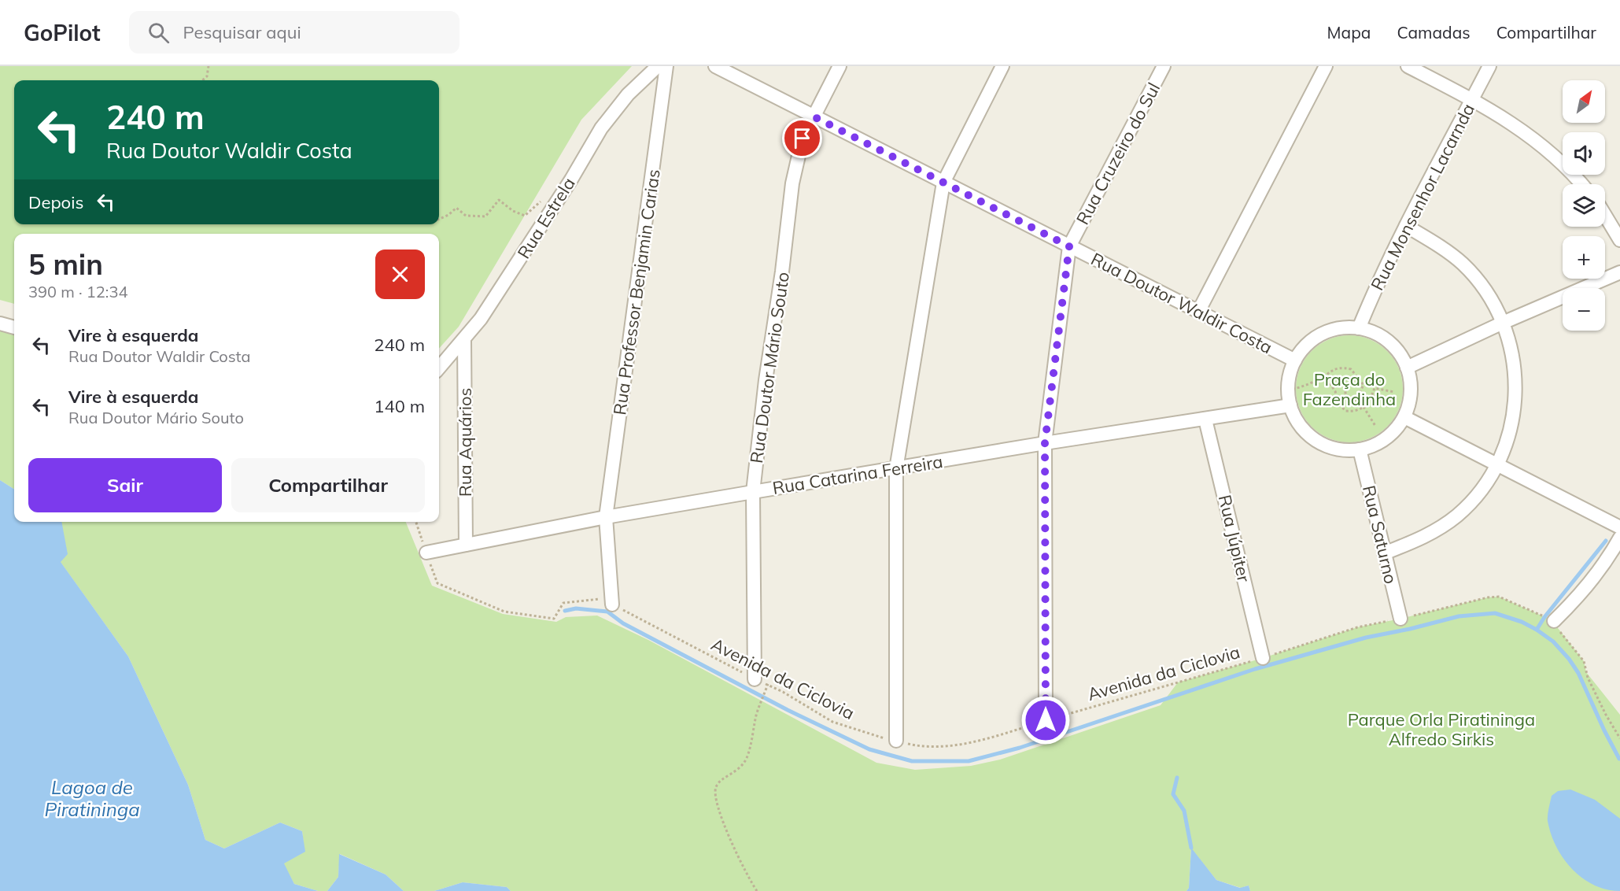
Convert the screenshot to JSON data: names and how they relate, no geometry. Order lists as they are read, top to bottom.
{
  "streets": {
    "street": [
      "Rua Cruzeiro do Sul",
      "Rua Monsenhor Lacarnda",
      "Rua Estrela",
      "Rua Professor Benjamin Carias",
      "Rua Doutor Waldir Costa",
      "Rua Doutor Mário Souto",
      "Rua Aquários",
      "Rua Catarina Ferreira",
      "Rua Saturno",
      "Rua Júpiter"
    ],
    "path": ["Avenida da Ciclovia"]
  },
  "crossings": [
    ["Rua Cruzeiro do Sul", "Rua Doutor Waldir Costa"],
    ["Rua Cruzeiro do Sul", "Rua Catarina Ferreira"],
    ["Rua Cruzeiro do Sul", "Avenida da Ciclovia"],
    ["Rua Monsenhor Lacarnda", "Rua Doutor Waldir Costa"],
    ["Rua Monsenhor Lacarnda", "Rua Catarina Ferreira"],
    ["Rua Monsenhor Lacarnda", "Rua Saturno"],
    ["Rua Estrela", "Rua Aquários"],
    ["Rua Professor Benjamin Carias", "Rua Catarina Ferreira"],
    ["Rua Professor Benjamin Carias", "Avenida da Ciclovia"],
    ["Rua Doutor Waldir Costa", "Rua Doutor Mário Souto"],
    ["Rua Doutor Waldir Costa", "Rua Catarina Ferreira"],
    ["Rua Doutor Waldir Costa", "Rua Saturno"],
    ["Rua Doutor Mário Souto", "Rua Catarina Ferreira"],
    ["Rua Doutor Mário Souto", "Avenida da Ciclovia"],
    ["Rua Aquários", "Rua Catarina Ferreira"],
    ["Rua Catarina Ferreira", "Rua Saturno"],
    ["Rua Catarina Ferreira", "Rua Júpiter"],
    ["Rua Catarina Ferreira", "Avenida da Ciclovia"],
    ["Rua Saturno", "Avenida da Ciclovia"],
    ["Rua Júpiter", "Avenida da Ciclovia"]
  ],
  "water": ["Lagoa de Piratininga"],
  "parks": ["Praça do Fazendinha", "Parque Orla Piratininga Alfredo Sirkis"],
  "north": "top right",
  "page": {
    "header": "GoPilot",
    "search": "Pesquisar aqui",
    "nav": ["Mapa", "Camadas", "Compartilhar"],
    "map_buttons": ["+", "−"],
    "turn": ["240 m", "Rua Doutor Waldir Costa"],
    "then": "Depois",
    "heading": ["5 min", "390 m · 12:34"],
    "list": [
      {
        "name": "Vire à esquerda",
        "note": "Rua Doutor Waldir Costa",
        "value": "240 m"
      },
      {
        "name": "Vire à esquerda",
        "note": "Rua Doutor Mário Souto",
        "value": "140 m"
      }
    ],
    "buttons": ["Sair", "Compartilhar"]
  }
}
